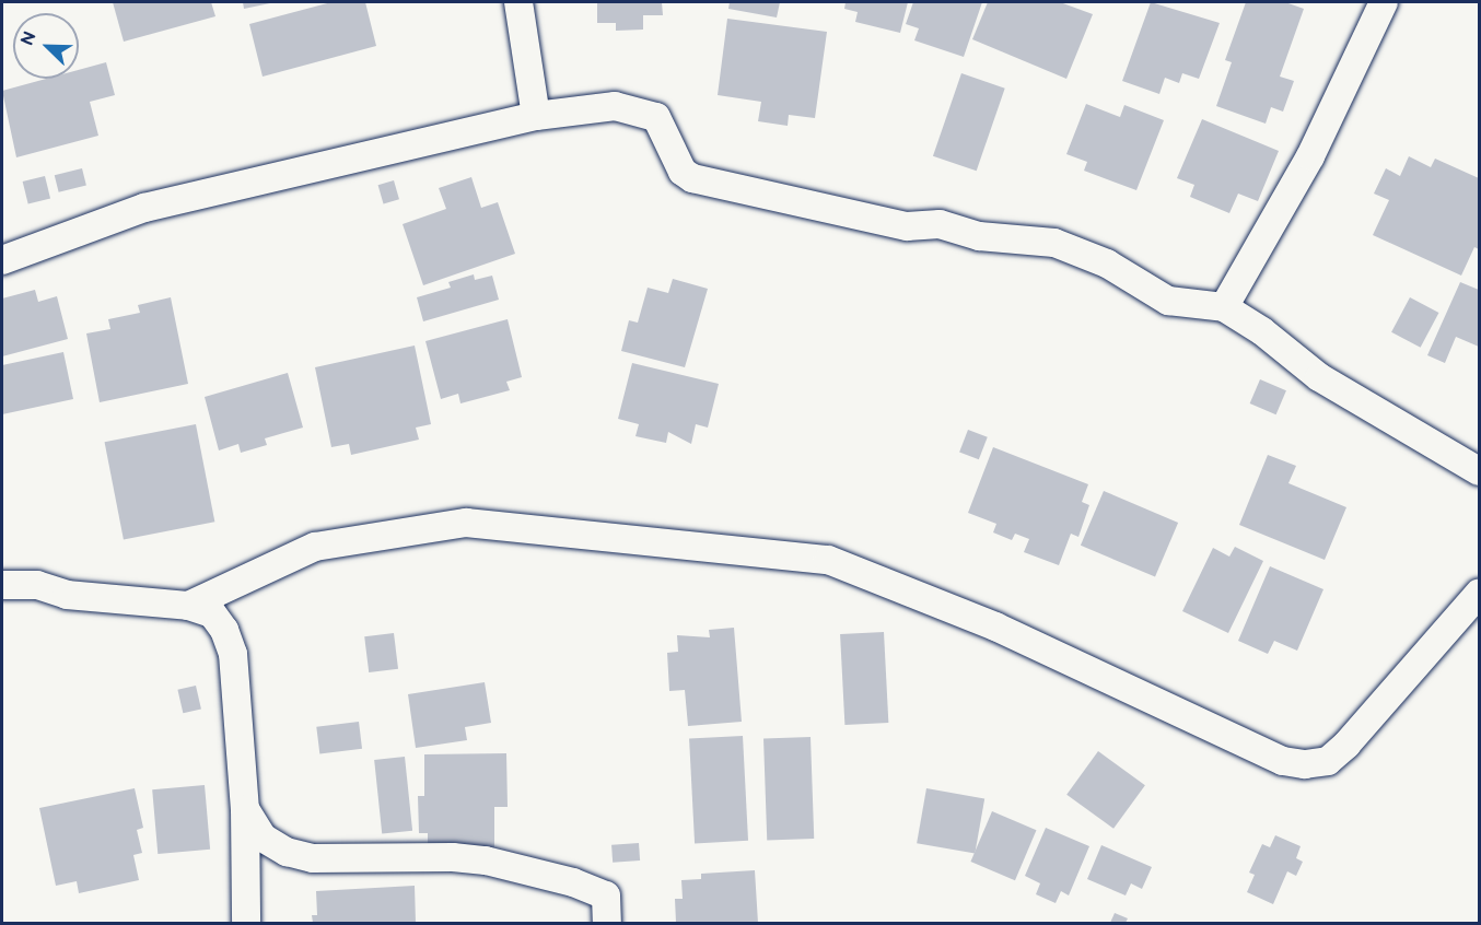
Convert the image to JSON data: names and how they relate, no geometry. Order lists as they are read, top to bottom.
{
  "north": "top left"
}
